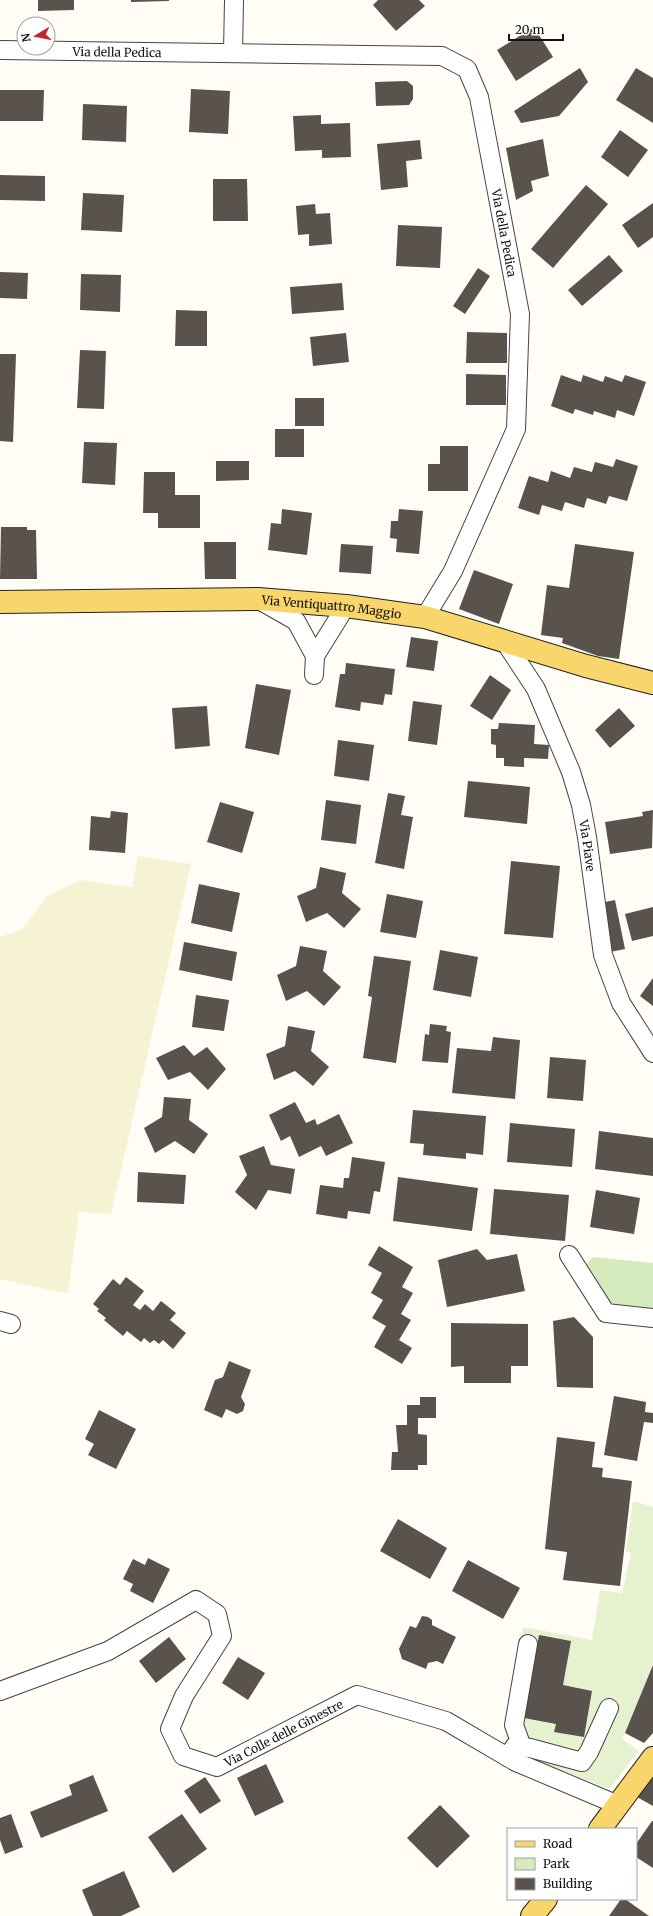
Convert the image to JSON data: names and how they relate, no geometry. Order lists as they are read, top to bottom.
{
  "streets": {
    "main road": ["Via Ventiquattro Maggio"],
    "street": ["Via della Pedica", "Via Piave", "Via Colle delle Ginestre"]
  },
  "crossings": [
    ["Via della Pedica", "Via Ventiquattro Maggio"],
    ["Via Ventiquattro Maggio", "Via Piave"]
  ],
  "legend": ["Road", "Park", "Building"],
  "scale_bar": "20 m",
  "north": "left"
}
